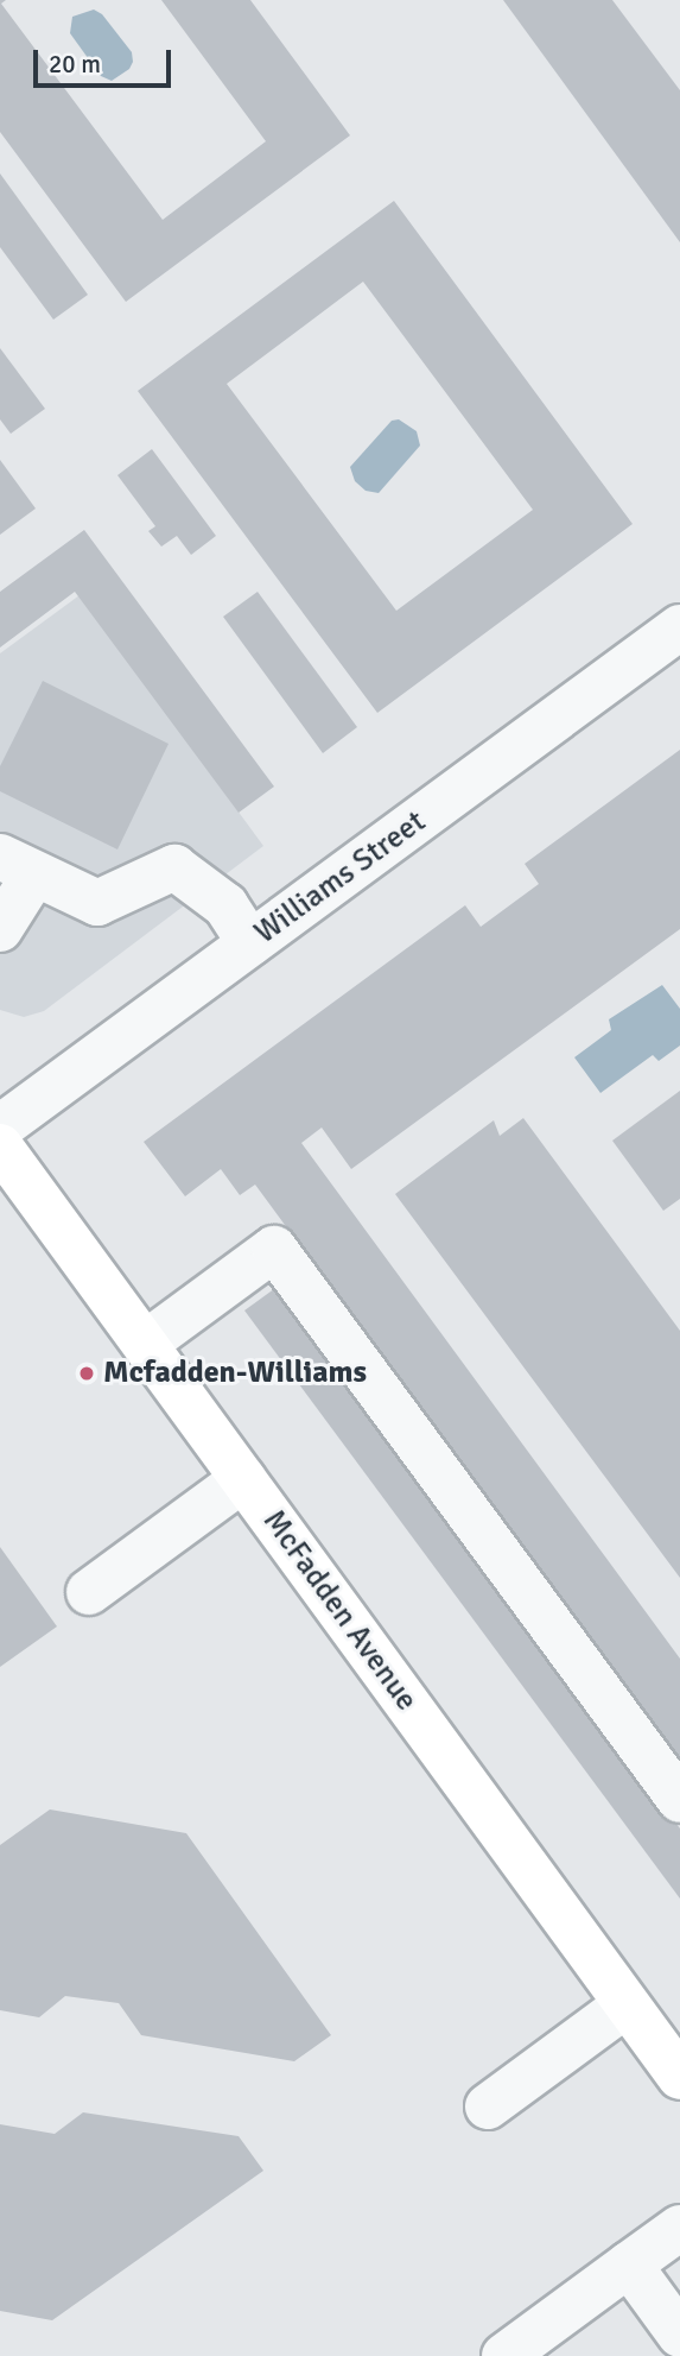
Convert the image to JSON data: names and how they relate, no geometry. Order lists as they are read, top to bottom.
{
  "streets": {
    "main road": ["McFadden Avenue"],
    "street": ["Williams Street"]
  },
  "places": ["Mcfadden-Williams"],
  "scale_bar": "20 m"
}
